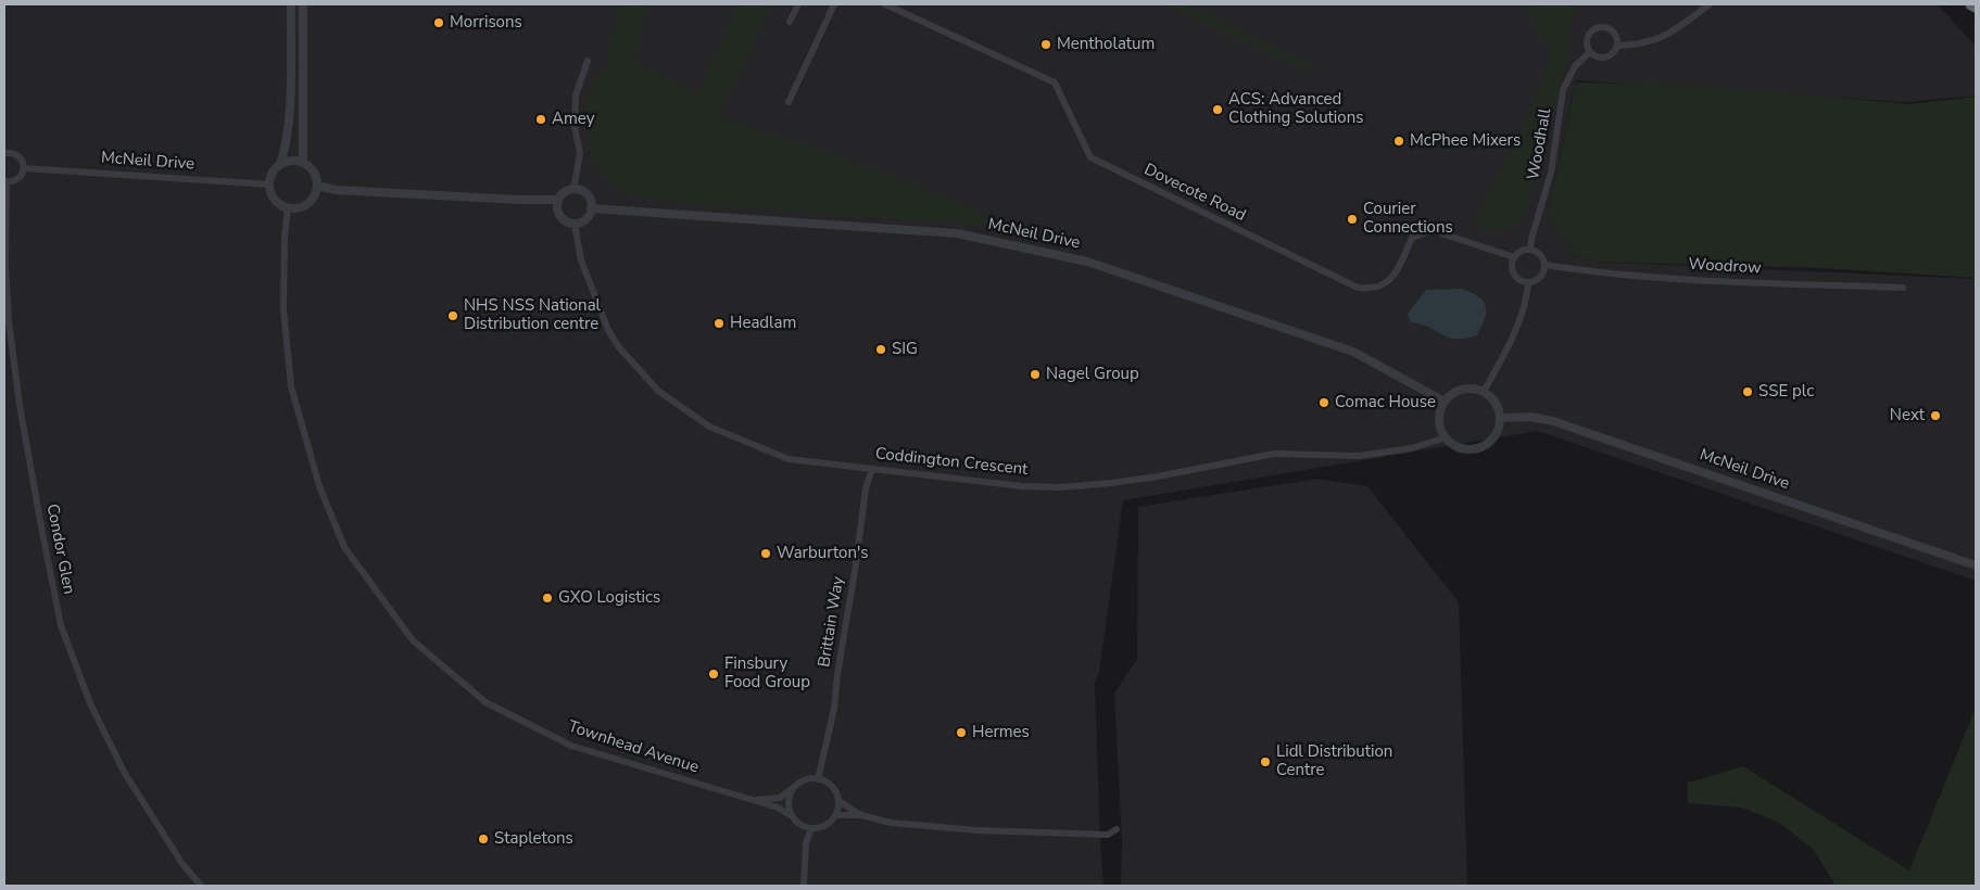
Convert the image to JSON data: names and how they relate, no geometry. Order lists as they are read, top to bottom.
{
  "streets": {
    "street": [
      "Woodhall",
      "McNeil Drive",
      "Dovecote Road",
      "Woodrow",
      "Coddington Crescent",
      "Condor Glen",
      "Brittain Way",
      "Townhead Avenue"
    ]
  },
  "crossings": [
    ["Woodhall", "Dovecote Road"],
    ["Woodhall", "Woodrow"],
    ["McNeil Drive", "Coddington Crescent"],
    ["McNeil Drive", "Townhead Avenue"],
    ["Dovecote Road", "Woodrow"],
    ["Coddington Crescent", "Brittain Way"],
    ["Brittain Way", "Townhead Avenue"]
  ],
  "places": [
    "Morrisons",
    "Mentholatum",
    "ACS: Advanced Clothing Solutions",
    "Amey",
    "McPhee Mixers",
    "Courier Connections",
    "NHS NSS National Distribution centre",
    "Headlam",
    "SIG",
    "Nagel Group",
    "SSE plc",
    "Comac House",
    "Next",
    "Warburton's",
    "GXO Logistics",
    "Finsbury Food Group",
    "Hermes",
    "Lidl Distribution Centre",
    "Stapletons"
  ]
}
